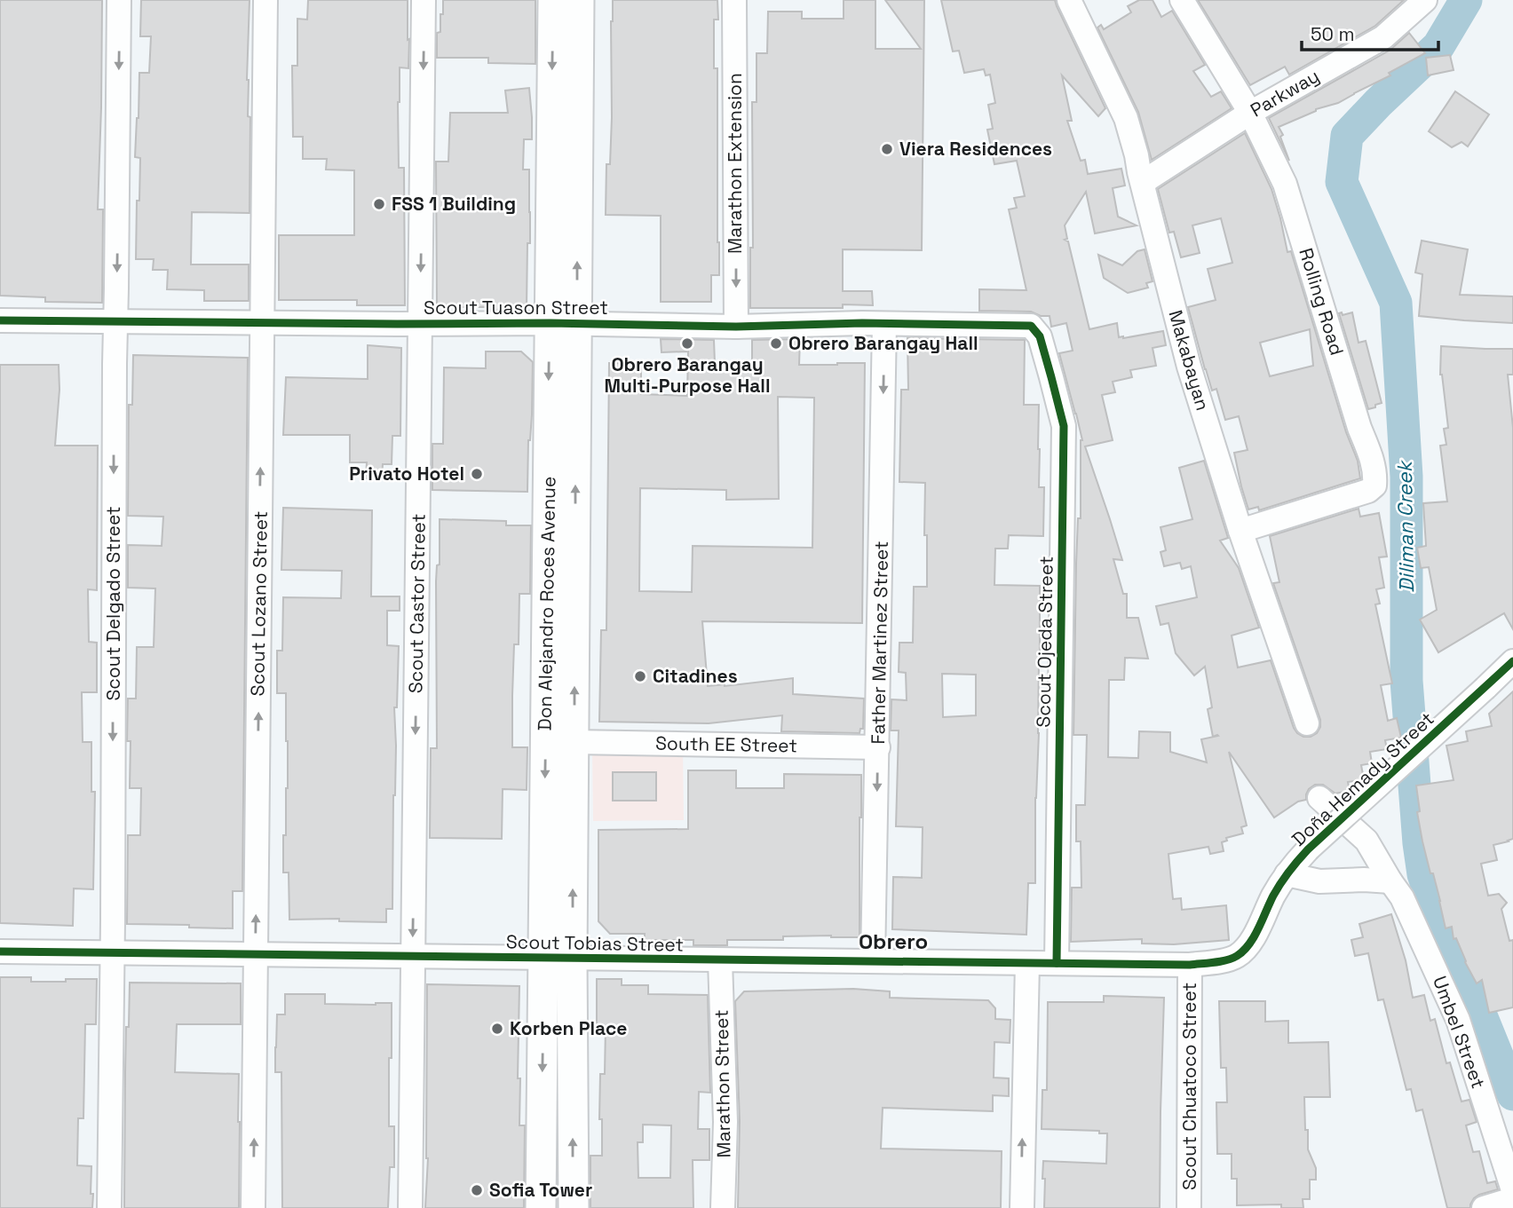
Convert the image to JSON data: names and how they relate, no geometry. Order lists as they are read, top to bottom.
{
  "streets": {
    "main road": ["Don Alejandro Roces Avenue"],
    "street": [
      "Parkway",
      "Marathon Extension",
      "Rolling Road",
      "Scout Tuason Street",
      "Makabayan",
      "Scout Delgado Street",
      "Scout Lozano Street",
      "Scout Castor Street",
      "Scout Ojeda Street",
      "Father Martinez Street",
      "South EE Street",
      "Doña Hemady Street",
      "Scout Tobias Street",
      "Umbel Street",
      "Marathon Street",
      "Scout Chuatoco Street"
    ]
  },
  "crossings": [
    ["Parkway", "Rolling Road"],
    ["Parkway", "Makabayan"],
    ["Marathon Extension", "Scout Tuason Street"],
    ["Rolling Road", "Makabayan"],
    ["Scout Tuason Street", "Scout Delgado Street"],
    ["Scout Tuason Street", "Scout Lozano Street"],
    ["Scout Tuason Street", "Scout Castor Street"],
    ["Scout Tuason Street", "Don Alejandro Roces Avenue"],
    ["Scout Tuason Street", "Scout Ojeda Street"],
    ["Scout Tuason Street", "Father Martinez Street"],
    ["Scout Delgado Street", "Scout Tobias Street"],
    ["Scout Lozano Street", "Scout Tobias Street"],
    ["Scout Castor Street", "Scout Tobias Street"],
    ["Don Alejandro Roces Avenue", "South EE Street"],
    ["Don Alejandro Roces Avenue", "Scout Tobias Street"],
    ["Scout Ojeda Street", "Scout Tobias Street"],
    ["Father Martinez Street", "South EE Street"],
    ["Father Martinez Street", "Scout Tobias Street"],
    ["Doña Hemady Street", "Scout Tobias Street"],
    ["Doña Hemady Street", "Scout Chuatoco Street"],
    ["Scout Tobias Street", "Marathon Street"],
    ["Scout Tobias Street", "Scout Chuatoco Street"]
  ],
  "one_way": [
    "Marathon Extension",
    "Scout Delgado Street",
    "Scout Lozano Street",
    "Scout Castor Street",
    "Father Martinez Street"
  ],
  "districts": ["Obrero"],
  "water": ["Diliman Creek"],
  "places": [
    "Viera Residences",
    "FSS 1 Building",
    "Obrero Barangay Multi-Purpose Hall",
    "Obrero Barangay Hall",
    "Privato Hotel",
    "Citadines",
    "Korben Place",
    "Sofia Tower"
  ],
  "scale_bar": "50 m"
}
